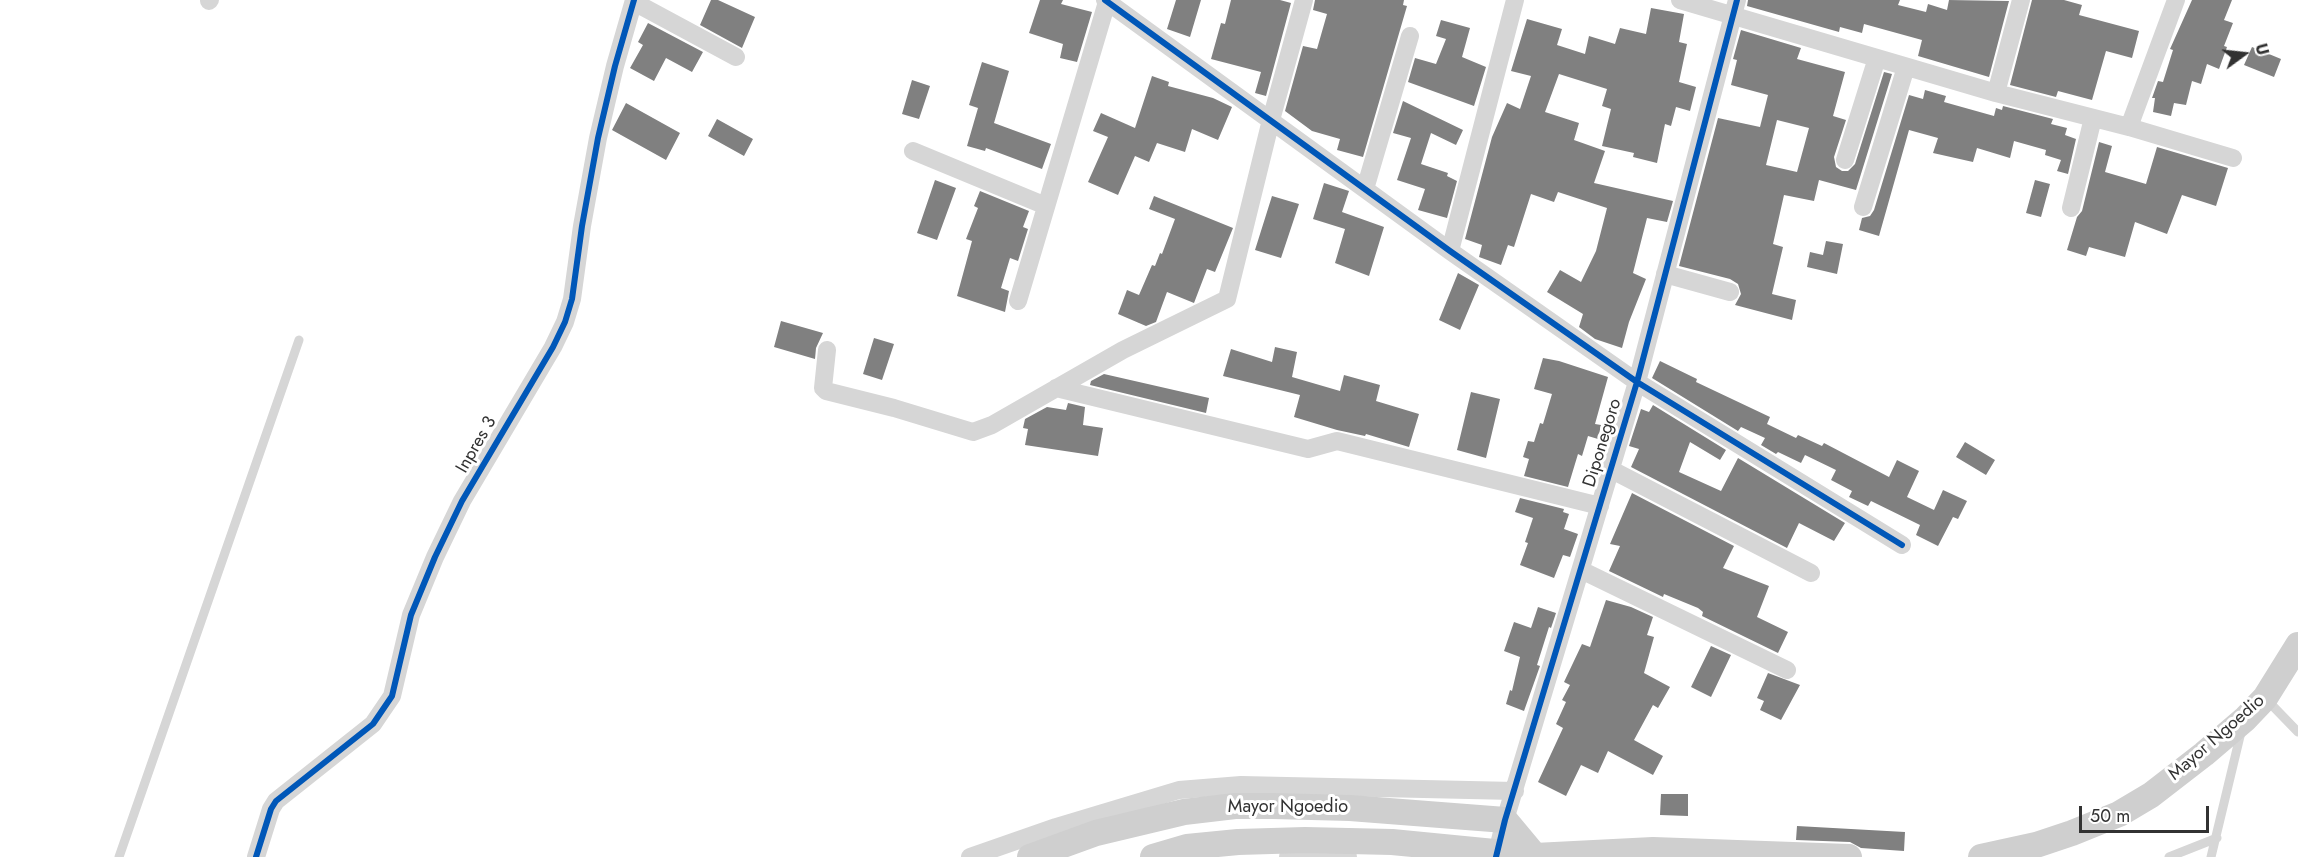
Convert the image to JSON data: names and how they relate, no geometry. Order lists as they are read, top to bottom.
{
  "streets": {
    "street": ["Diponegoro", "Inpres 3", "Mayor Ngoedio"]
  },
  "crossings": [
    ["Diponegoro", "Mayor Ngoedio"]
  ],
  "scale_bar": "50 m",
  "north": "right"
}
